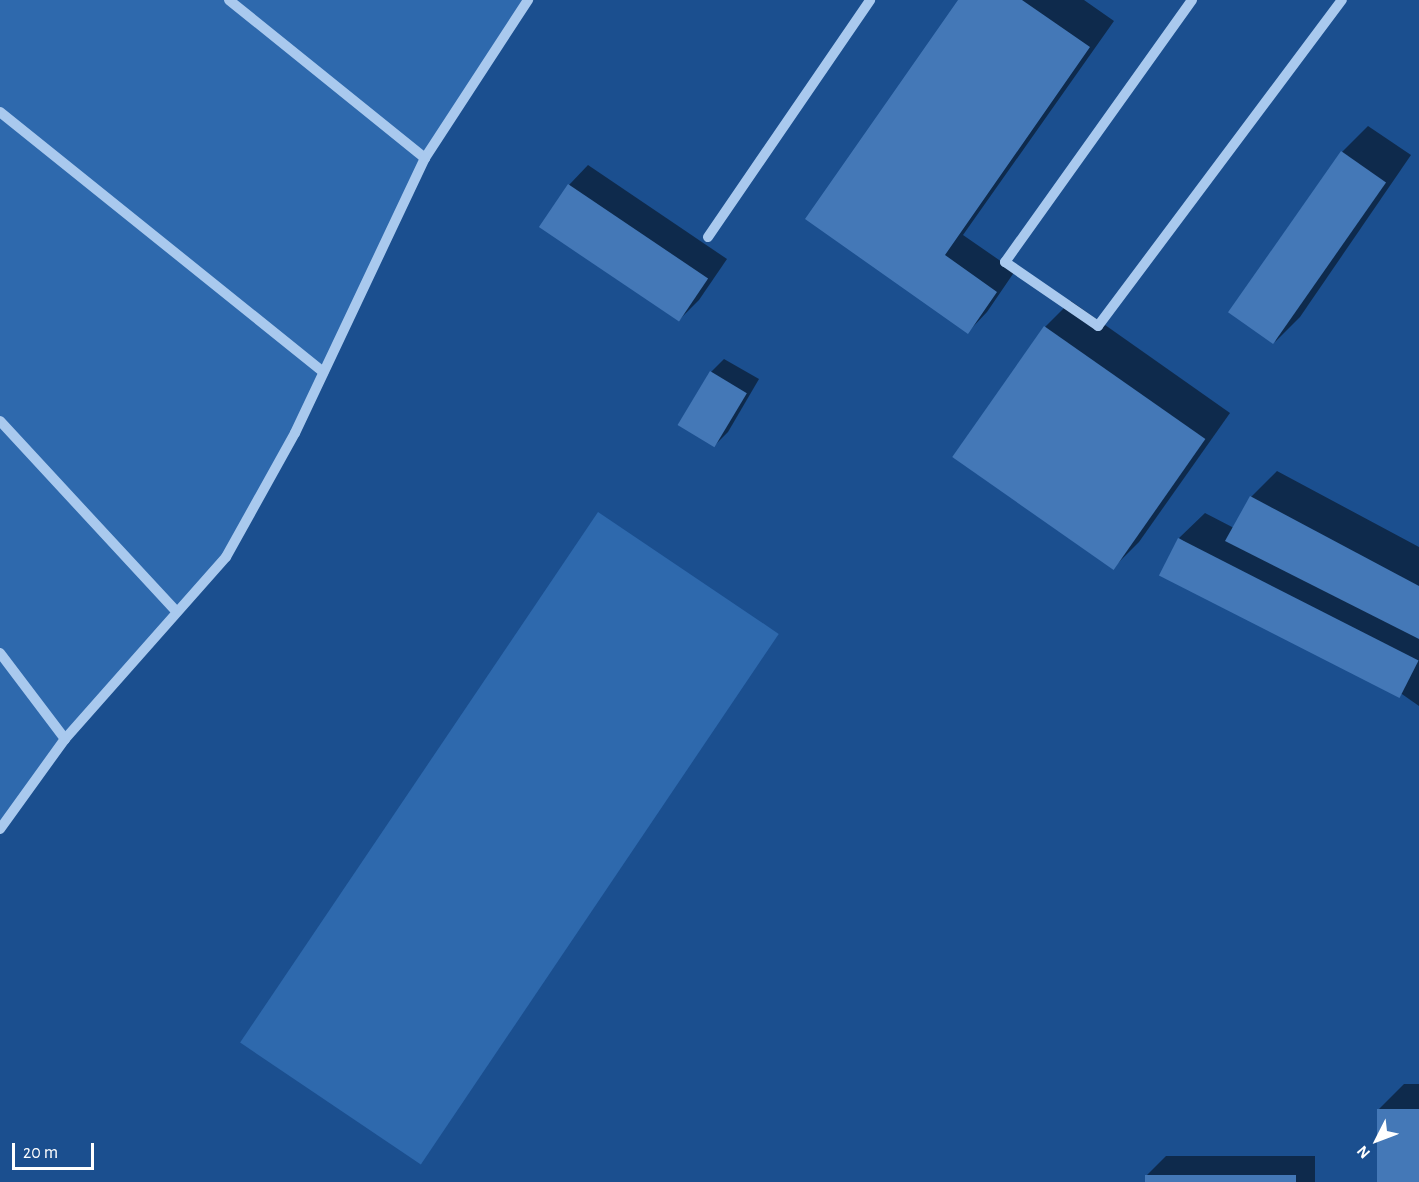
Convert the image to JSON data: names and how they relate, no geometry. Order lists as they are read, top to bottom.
{
  "scale_bar": "20 m",
  "north": "bottom left"
}
